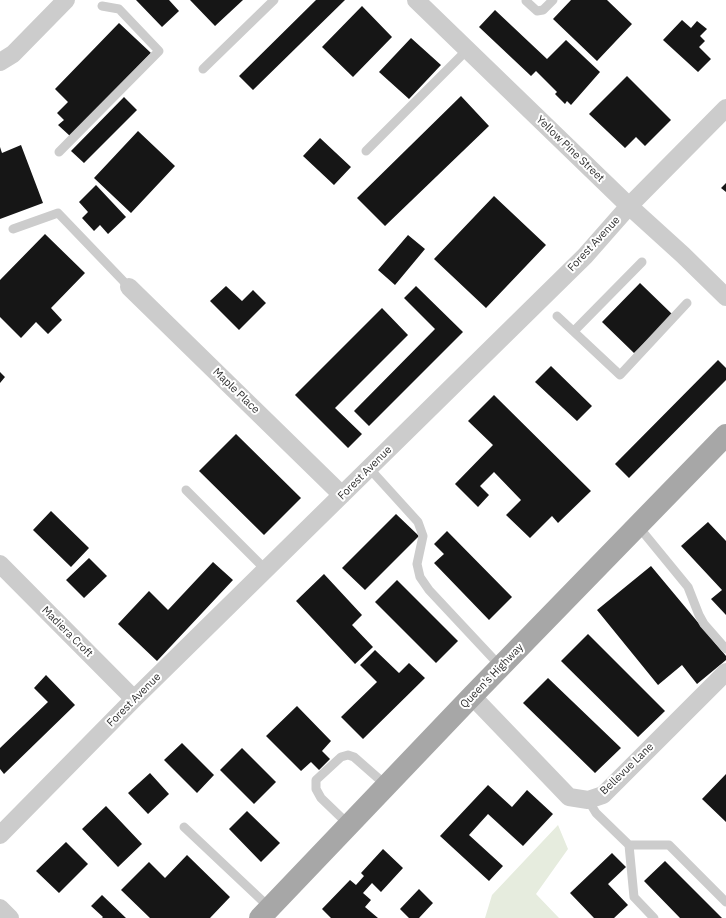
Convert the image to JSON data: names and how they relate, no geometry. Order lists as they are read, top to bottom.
{
  "streets": {
    "main road": ["Queen's Highway"],
    "street": [
      "Yellow Pine Street",
      "Forest Avenue",
      "Maple Place",
      "Madiera Croft",
      "Bellevue Lane"
    ]
  },
  "crossings": [
    ["Yellow Pine Street", "Forest Avenue"],
    ["Forest Avenue", "Maple Place"],
    ["Forest Avenue", "Madiera Croft"],
    ["Queen's Highway", "Bellevue Lane"]
  ]
}
